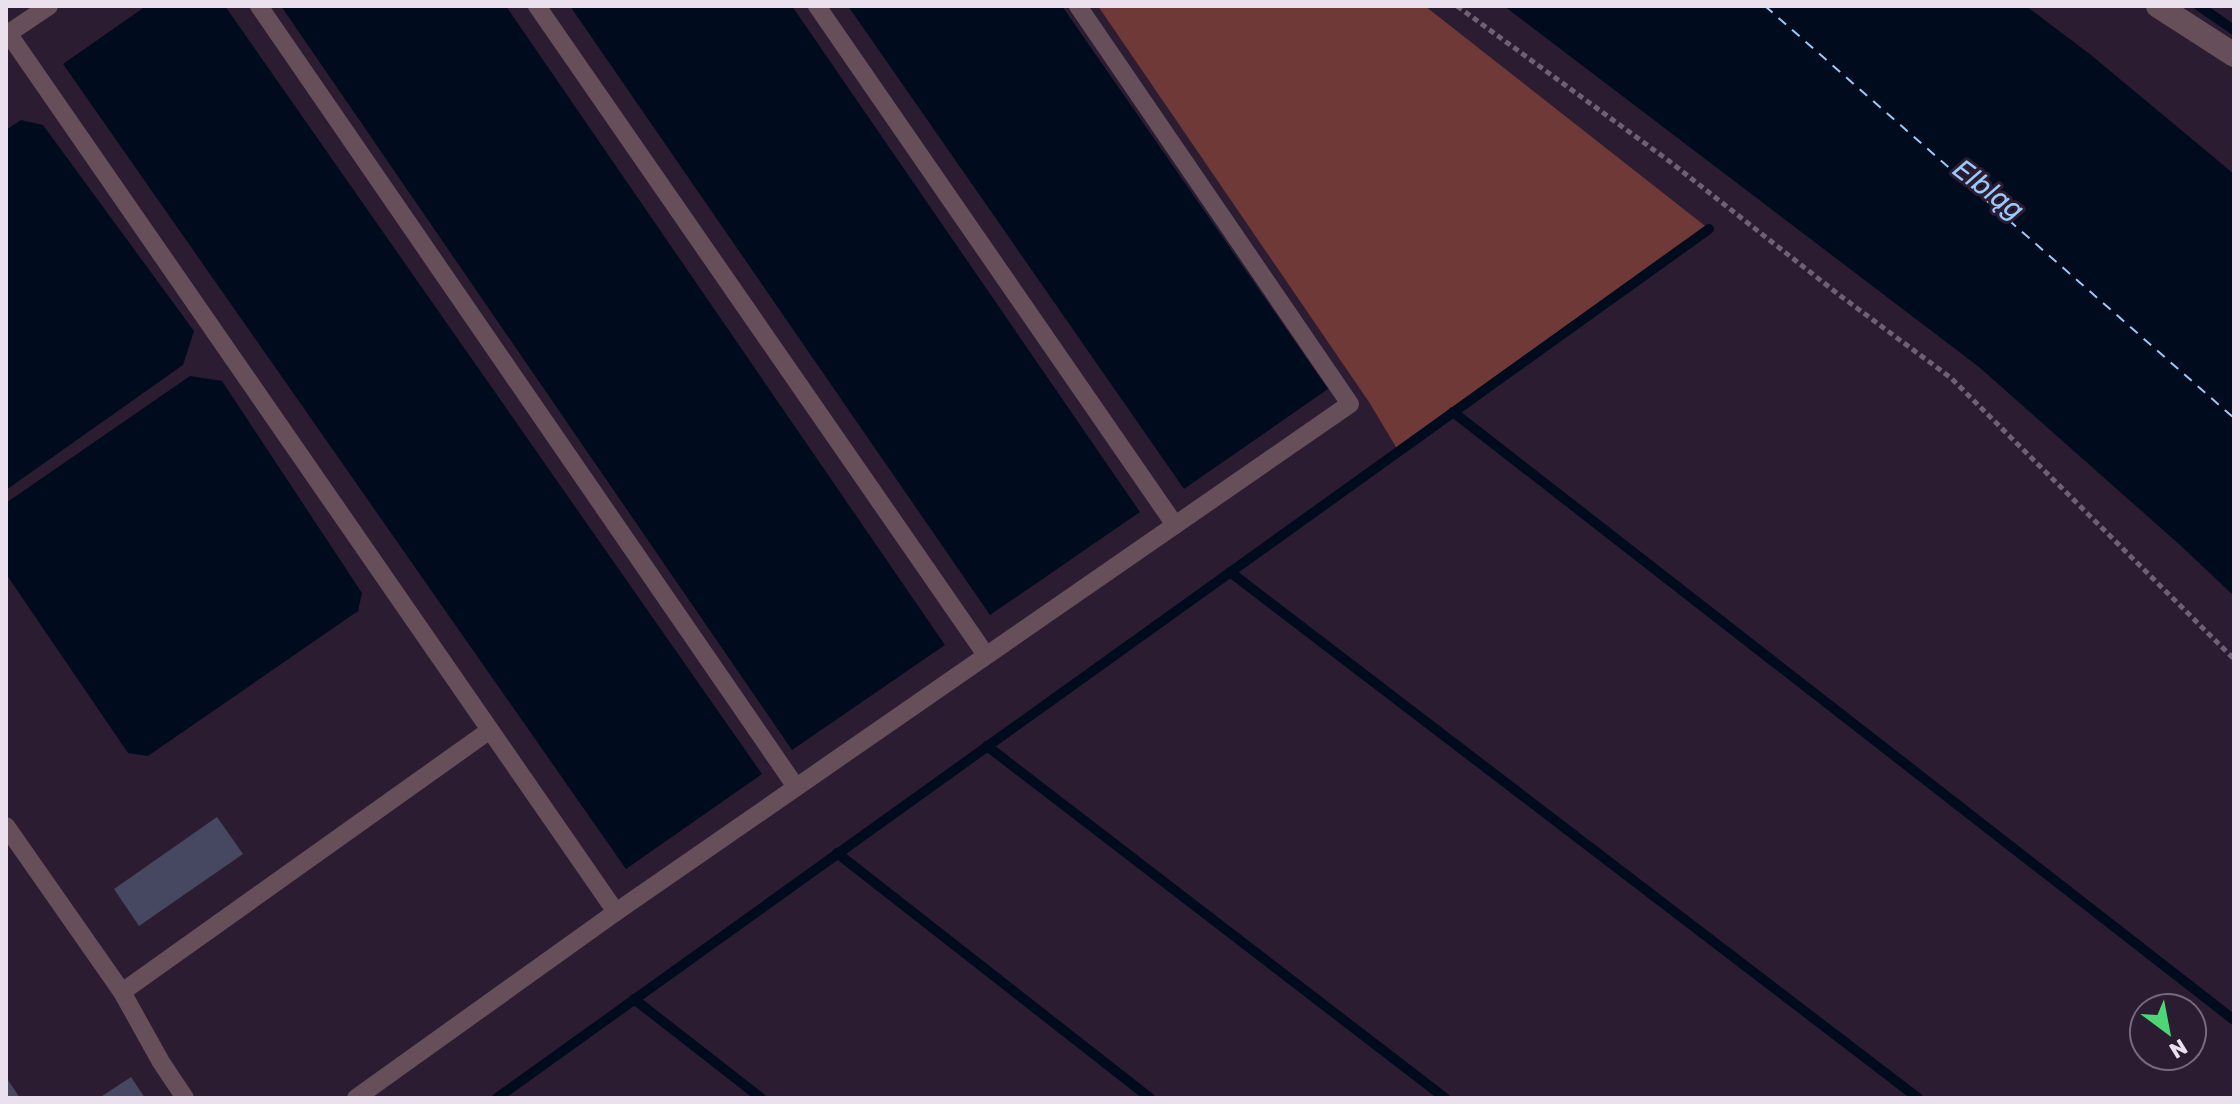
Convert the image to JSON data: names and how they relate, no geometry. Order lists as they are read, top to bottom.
{
  "water": ["Elbląg"],
  "north": "bottom right"
}
